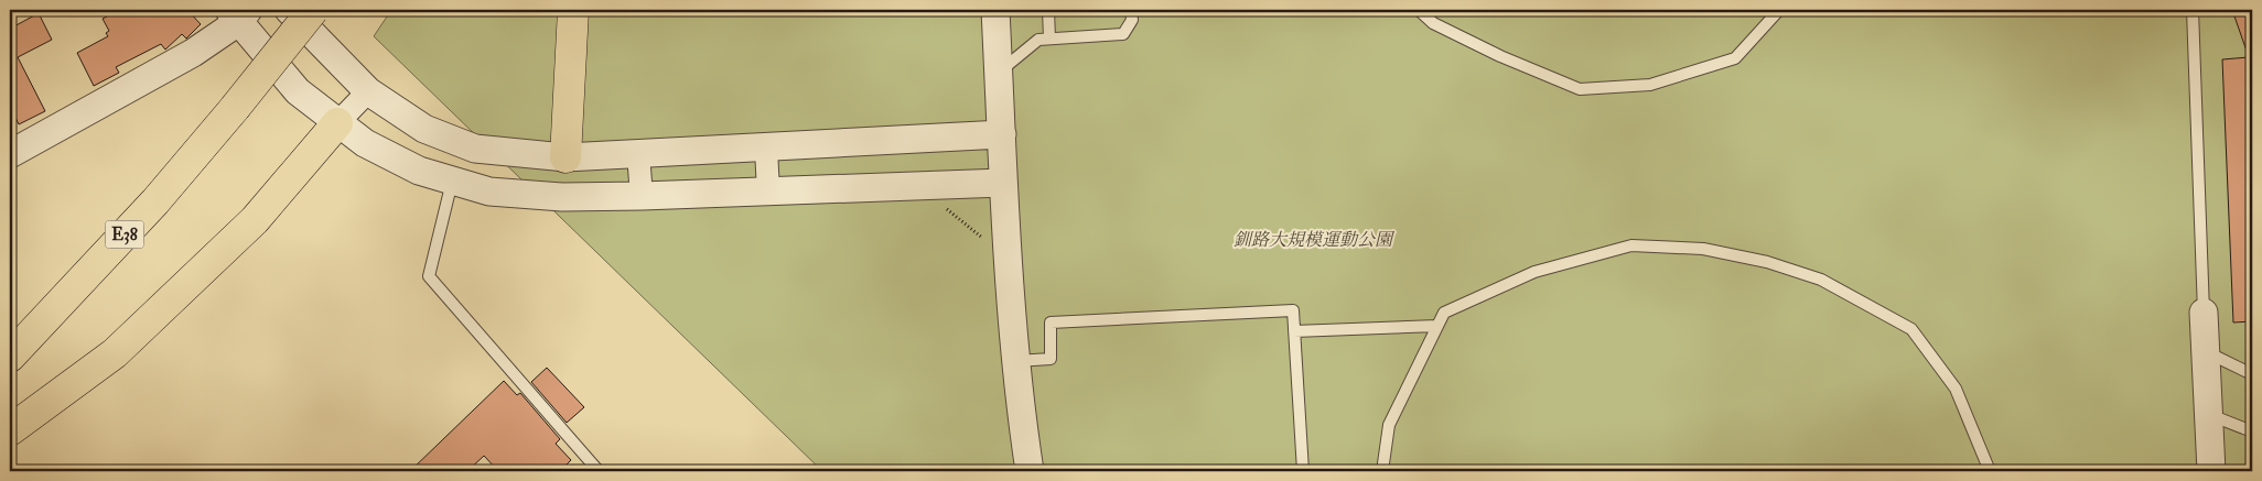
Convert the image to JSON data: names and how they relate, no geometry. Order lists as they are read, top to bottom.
{
  "streets": {
    "highway": ["E38"]
  },
  "parks": ["釧路大規模運動公園"]
}
